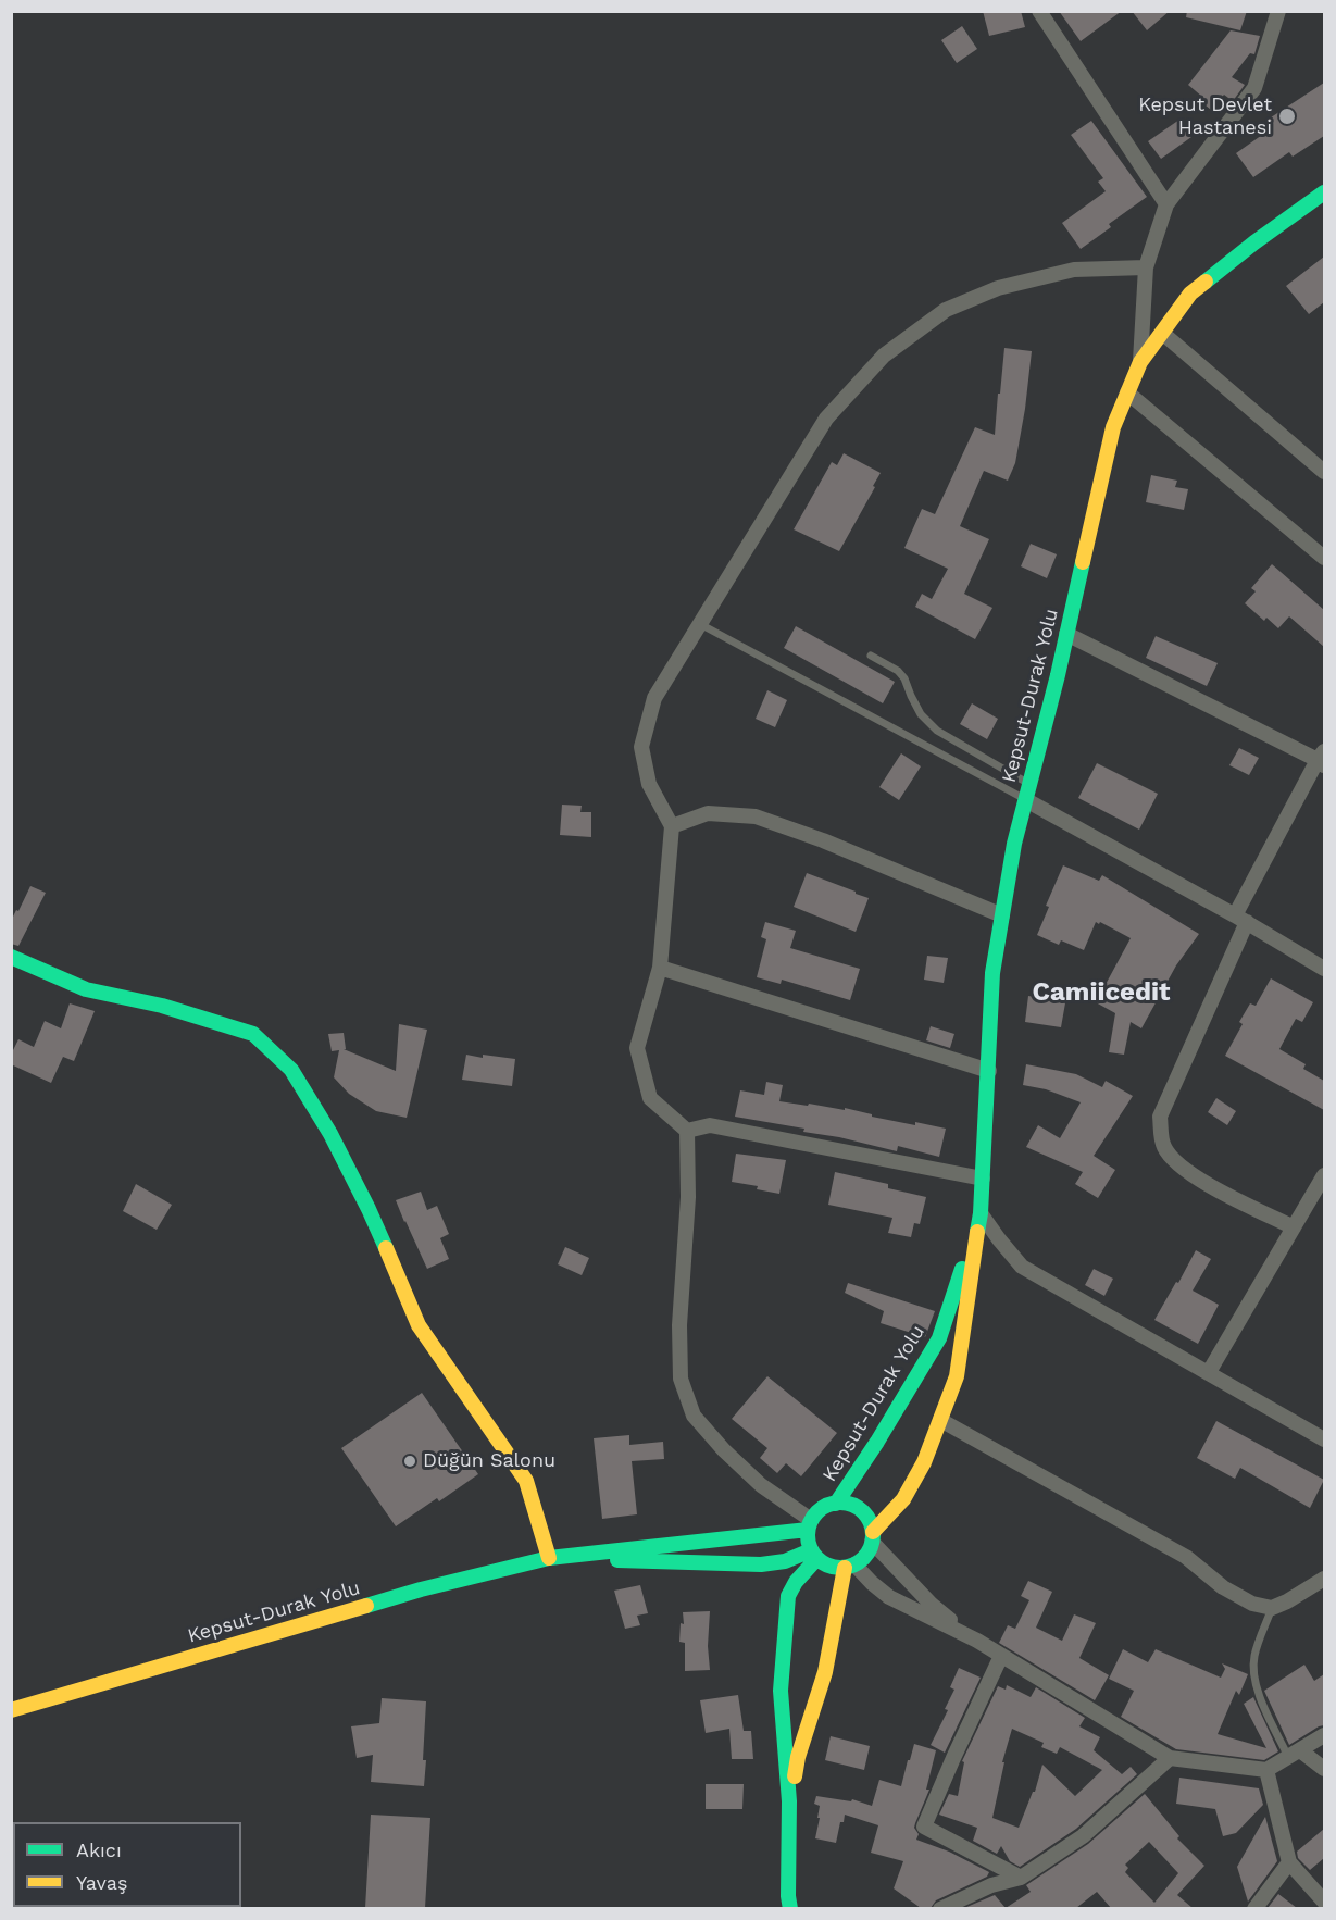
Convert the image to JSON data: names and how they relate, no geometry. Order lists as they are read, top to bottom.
{
  "streets": {
    "main road": ["Kepsut-Durak Yolu"]
  },
  "districts": ["Camiicedit"],
  "places": ["Kepsut Devlet Hastanesi", "Düğün Salonu"],
  "legend": ["Akıcı", "Yavaş"]
}
